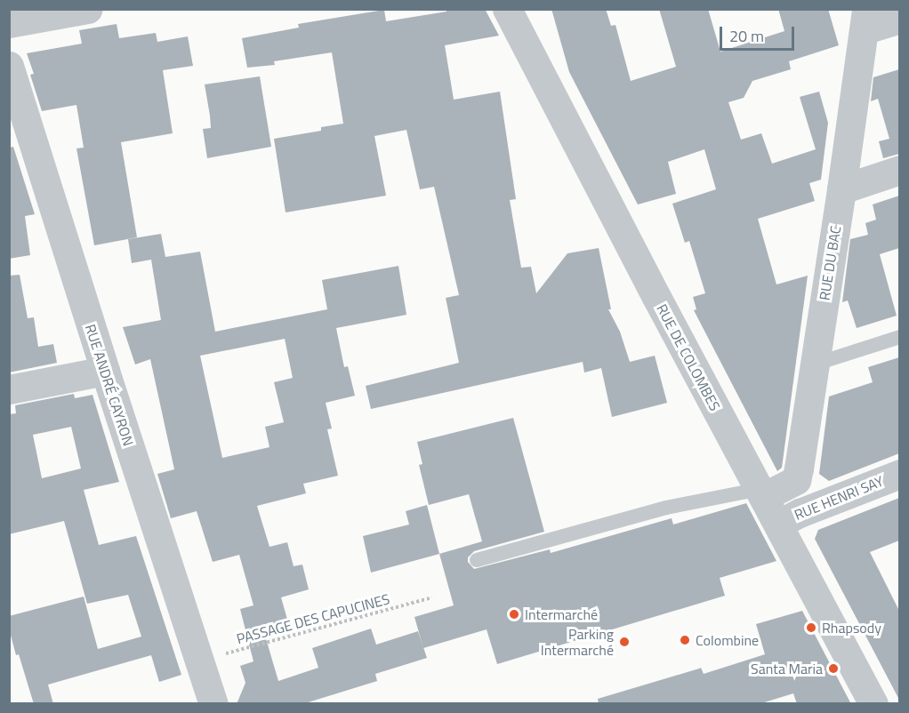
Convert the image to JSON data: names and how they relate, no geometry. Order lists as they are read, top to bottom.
{
  "streets": {
    "street": [
      "RUE DU BAC",
      "RUE DE COLOMBES",
      "RUE ANDRÉ CAYRON",
      "RUE HENRI SAY"
    ],
    "path": ["PASSAGE DES CAPUCINES"]
  },
  "crossings": [
    ["RUE DE COLOMBES", "RUE HENRI SAY"],
    ["RUE ANDRÉ CAYRON", "PASSAGE DES CAPUCINES"]
  ],
  "places": [
    "Intermarché",
    "Rhapsody",
    "Colombine",
    "Parking Intermarché",
    "Santa Maria"
  ],
  "scale_bar": "20 m"
}
